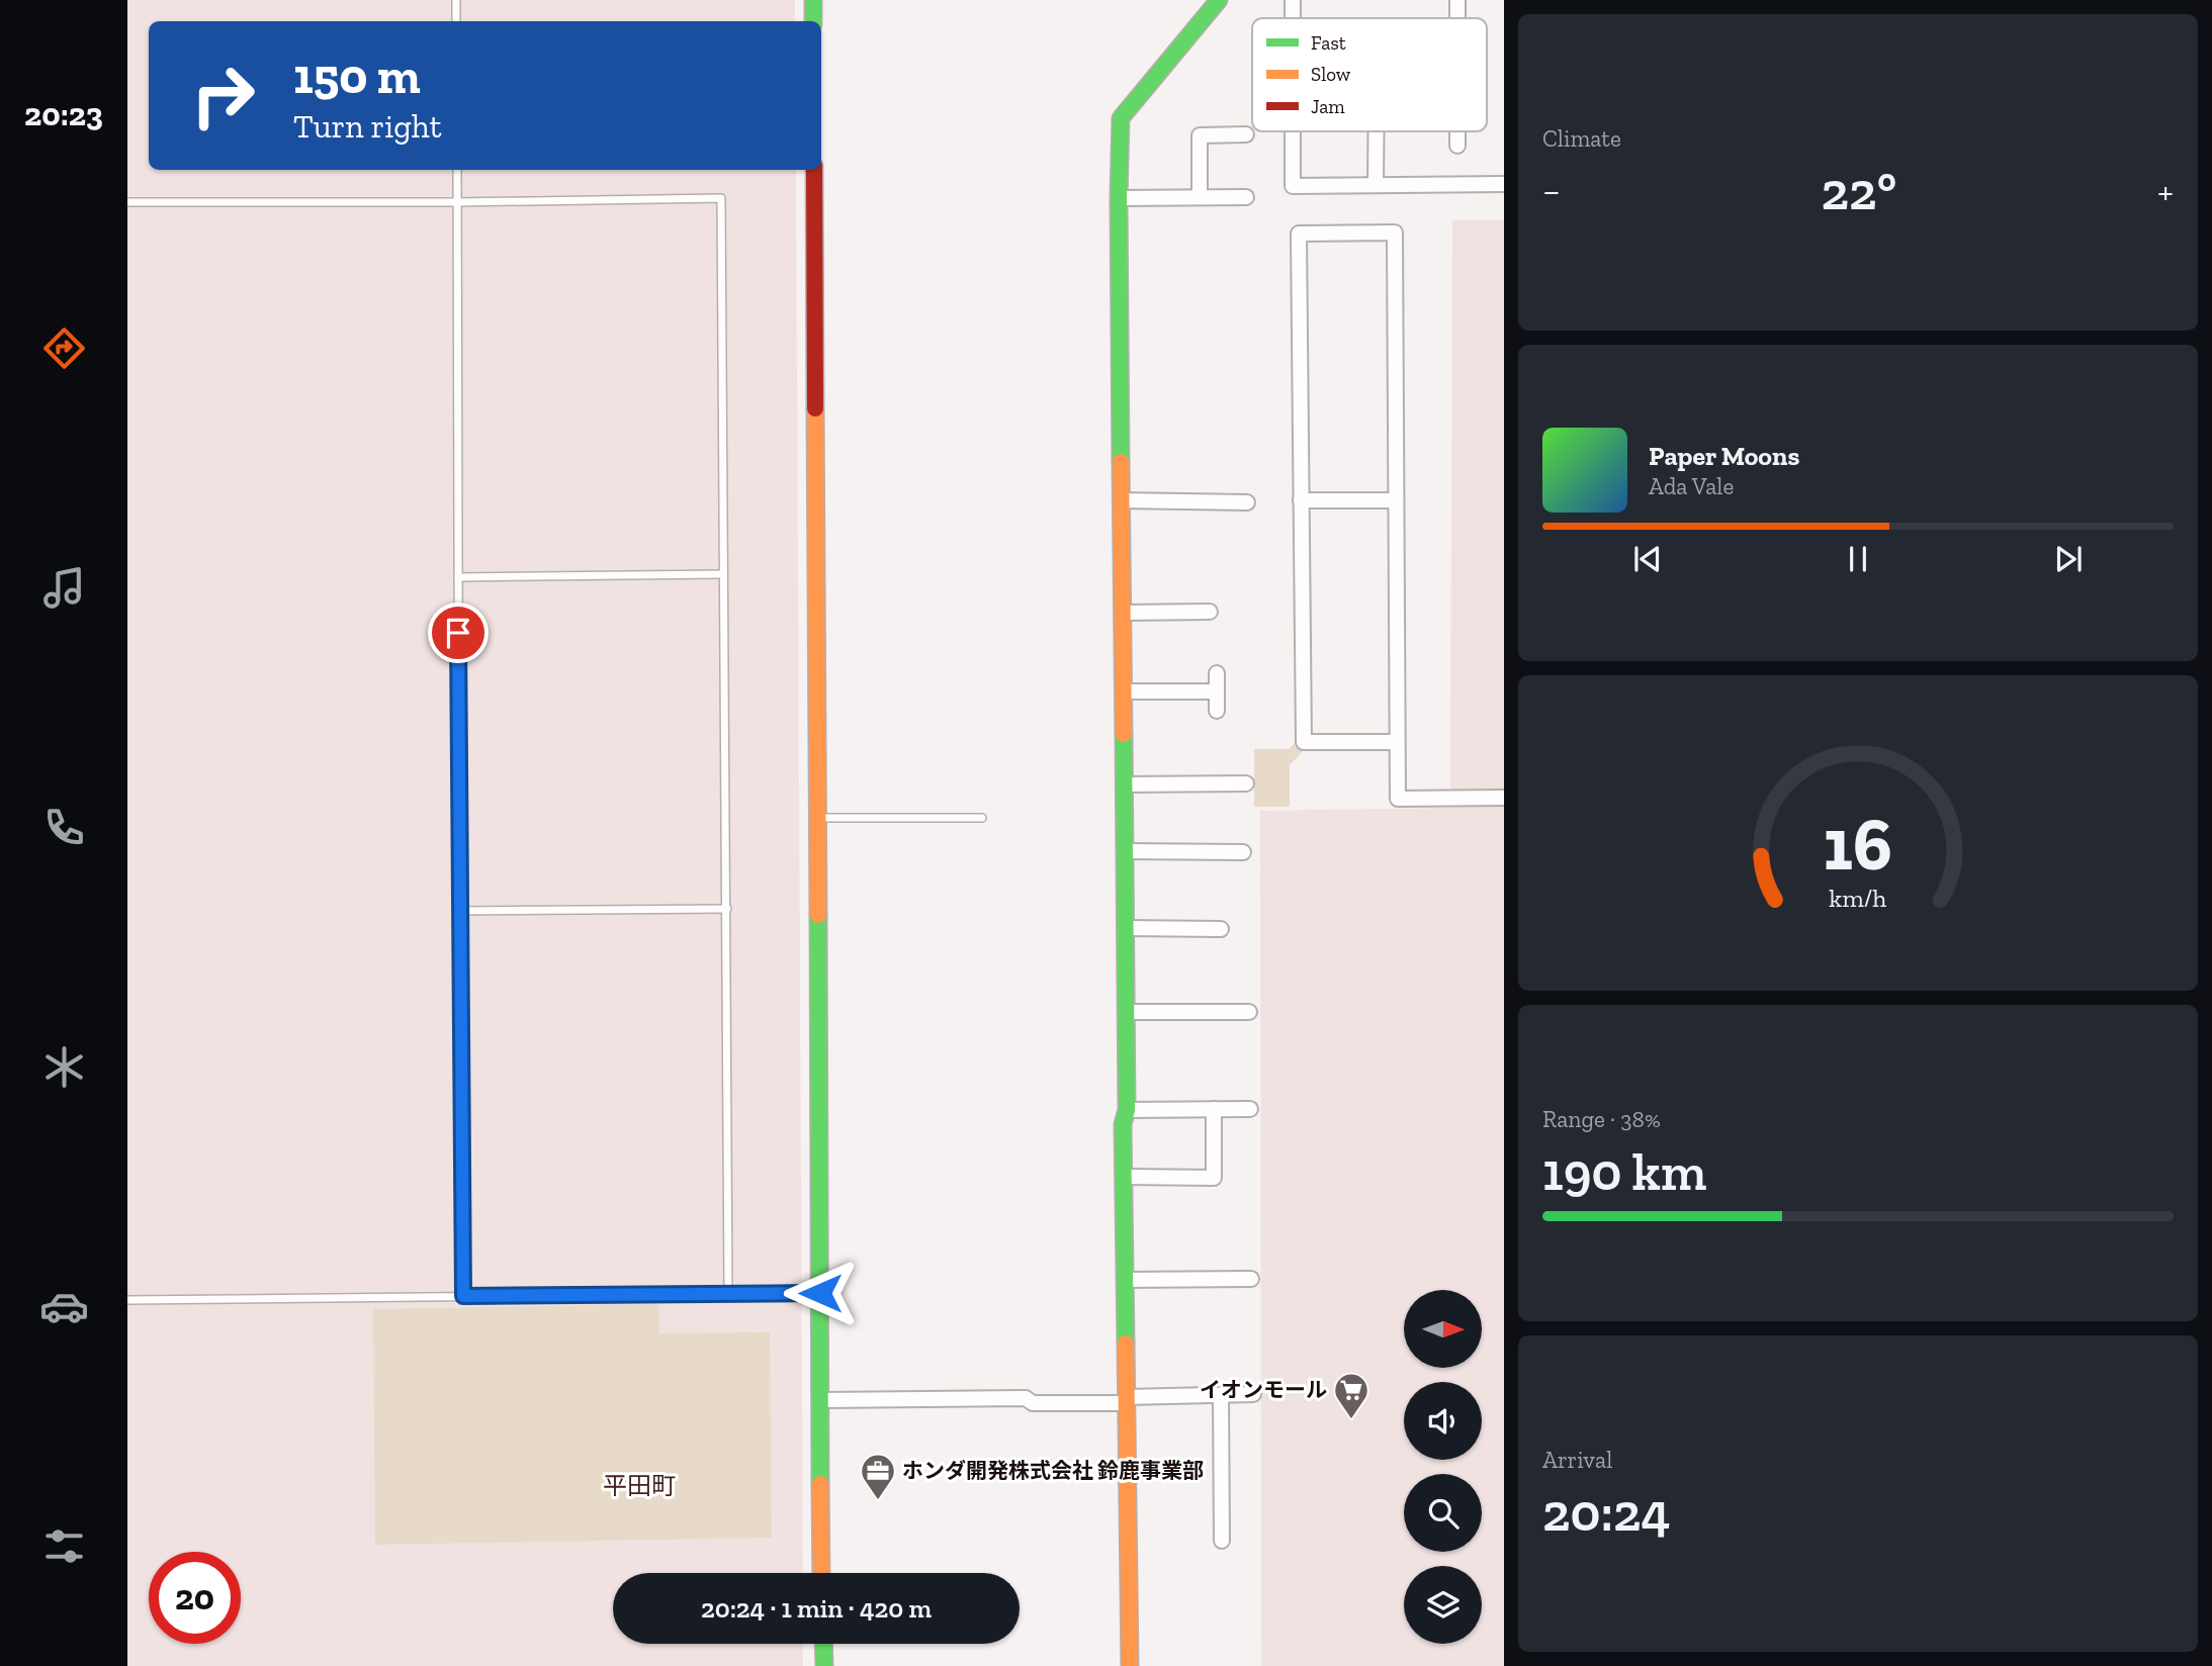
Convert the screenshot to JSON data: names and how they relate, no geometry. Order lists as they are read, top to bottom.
{
  "districts": ["平田町"],
  "places": {
    "supermarket": ["イオンモール"],
    "office": ["ホンダ開発株式会社 鈴鹿事業部"]
  },
  "legend": ["Fast", "Slow", "Jam"],
  "north": "right",
  "page": {
    "tabs": "20:23",
    "tile": [
      "Climate",
      ["Range · 38%", "190 km"],
      ["Arrival", "20:24"]
    ],
    "turn": ["150 m", "Turn right"],
    "heat": ["−", "22°", "+"],
    "song": ["Paper Moons", "Ada Vale"],
    "limit": "20",
    "trip": "20:24 · 1 min · 420 m",
    "gauge": ["16", "km/h"]
  }
}
